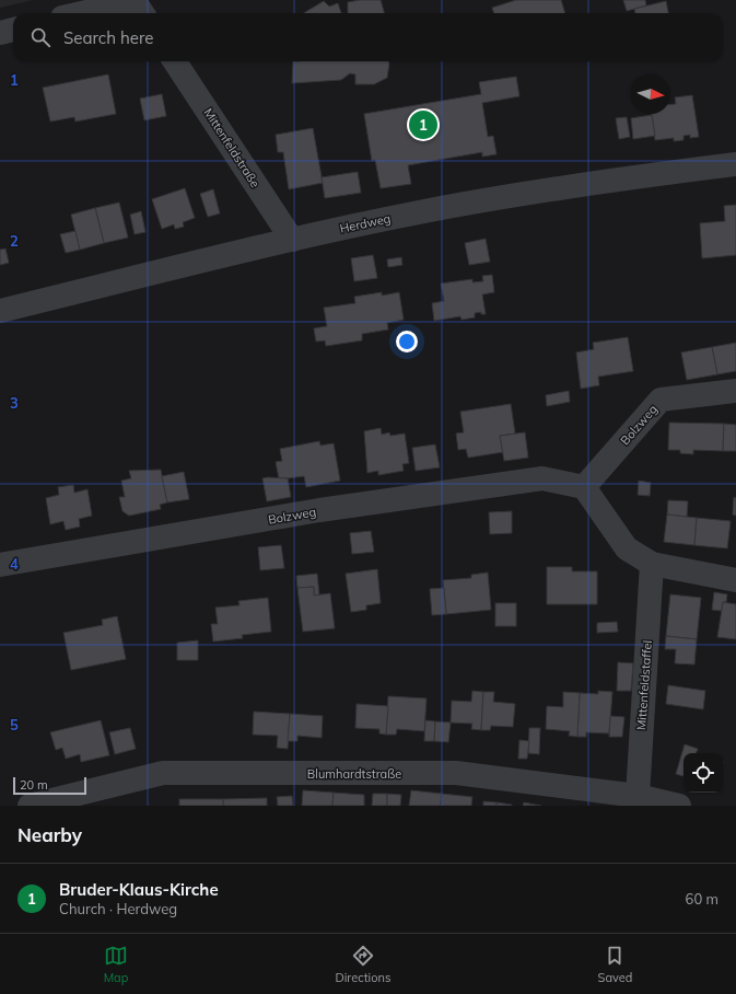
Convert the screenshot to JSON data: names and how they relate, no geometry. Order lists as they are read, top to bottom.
{
  "streets": {
    "street": [
      "Mittenfeldstraße",
      "Herdweg",
      "Bolzweg",
      "Mittenfeldstaffel",
      "Blumhardtstraße"
    ]
  },
  "crossings": [
    ["Mittenfeldstraße", "Herdweg"],
    ["Mittenfeldstaffel", "Blumhardtstraße"]
  ],
  "scale_bar": "20 m",
  "north": "right",
  "page": {
    "search": "Search here",
    "pins": "1",
    "scale": "20 m",
    "heading": "Nearby",
    "list": [
      {
        "mark": "1",
        "name": "Bruder-Klaus-Kirche",
        "note": "Church · Herdweg",
        "value": "60 m"
      }
    ],
    "nav": ["Map", "Directions", "Saved"]
  },
  "grid": {
    "rows": [
      "1",
      "2",
      "3",
      "4",
      "5"
    ]
  }
}
